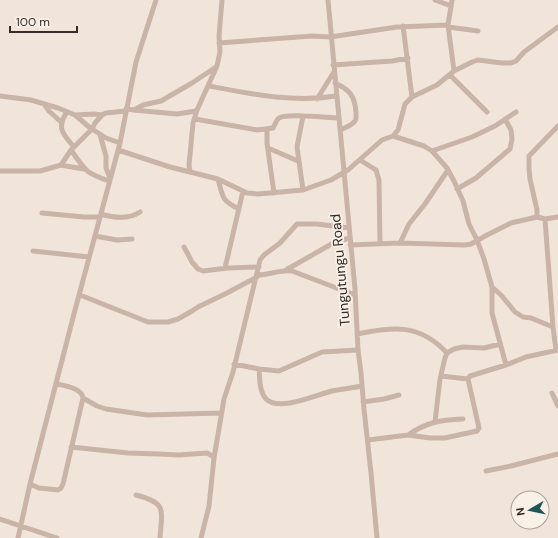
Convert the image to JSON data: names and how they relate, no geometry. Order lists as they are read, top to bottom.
{
  "streets": {
    "street": ["Tungutungu Road"]
  },
  "scale_bar": "100 m",
  "north": "left"
}
